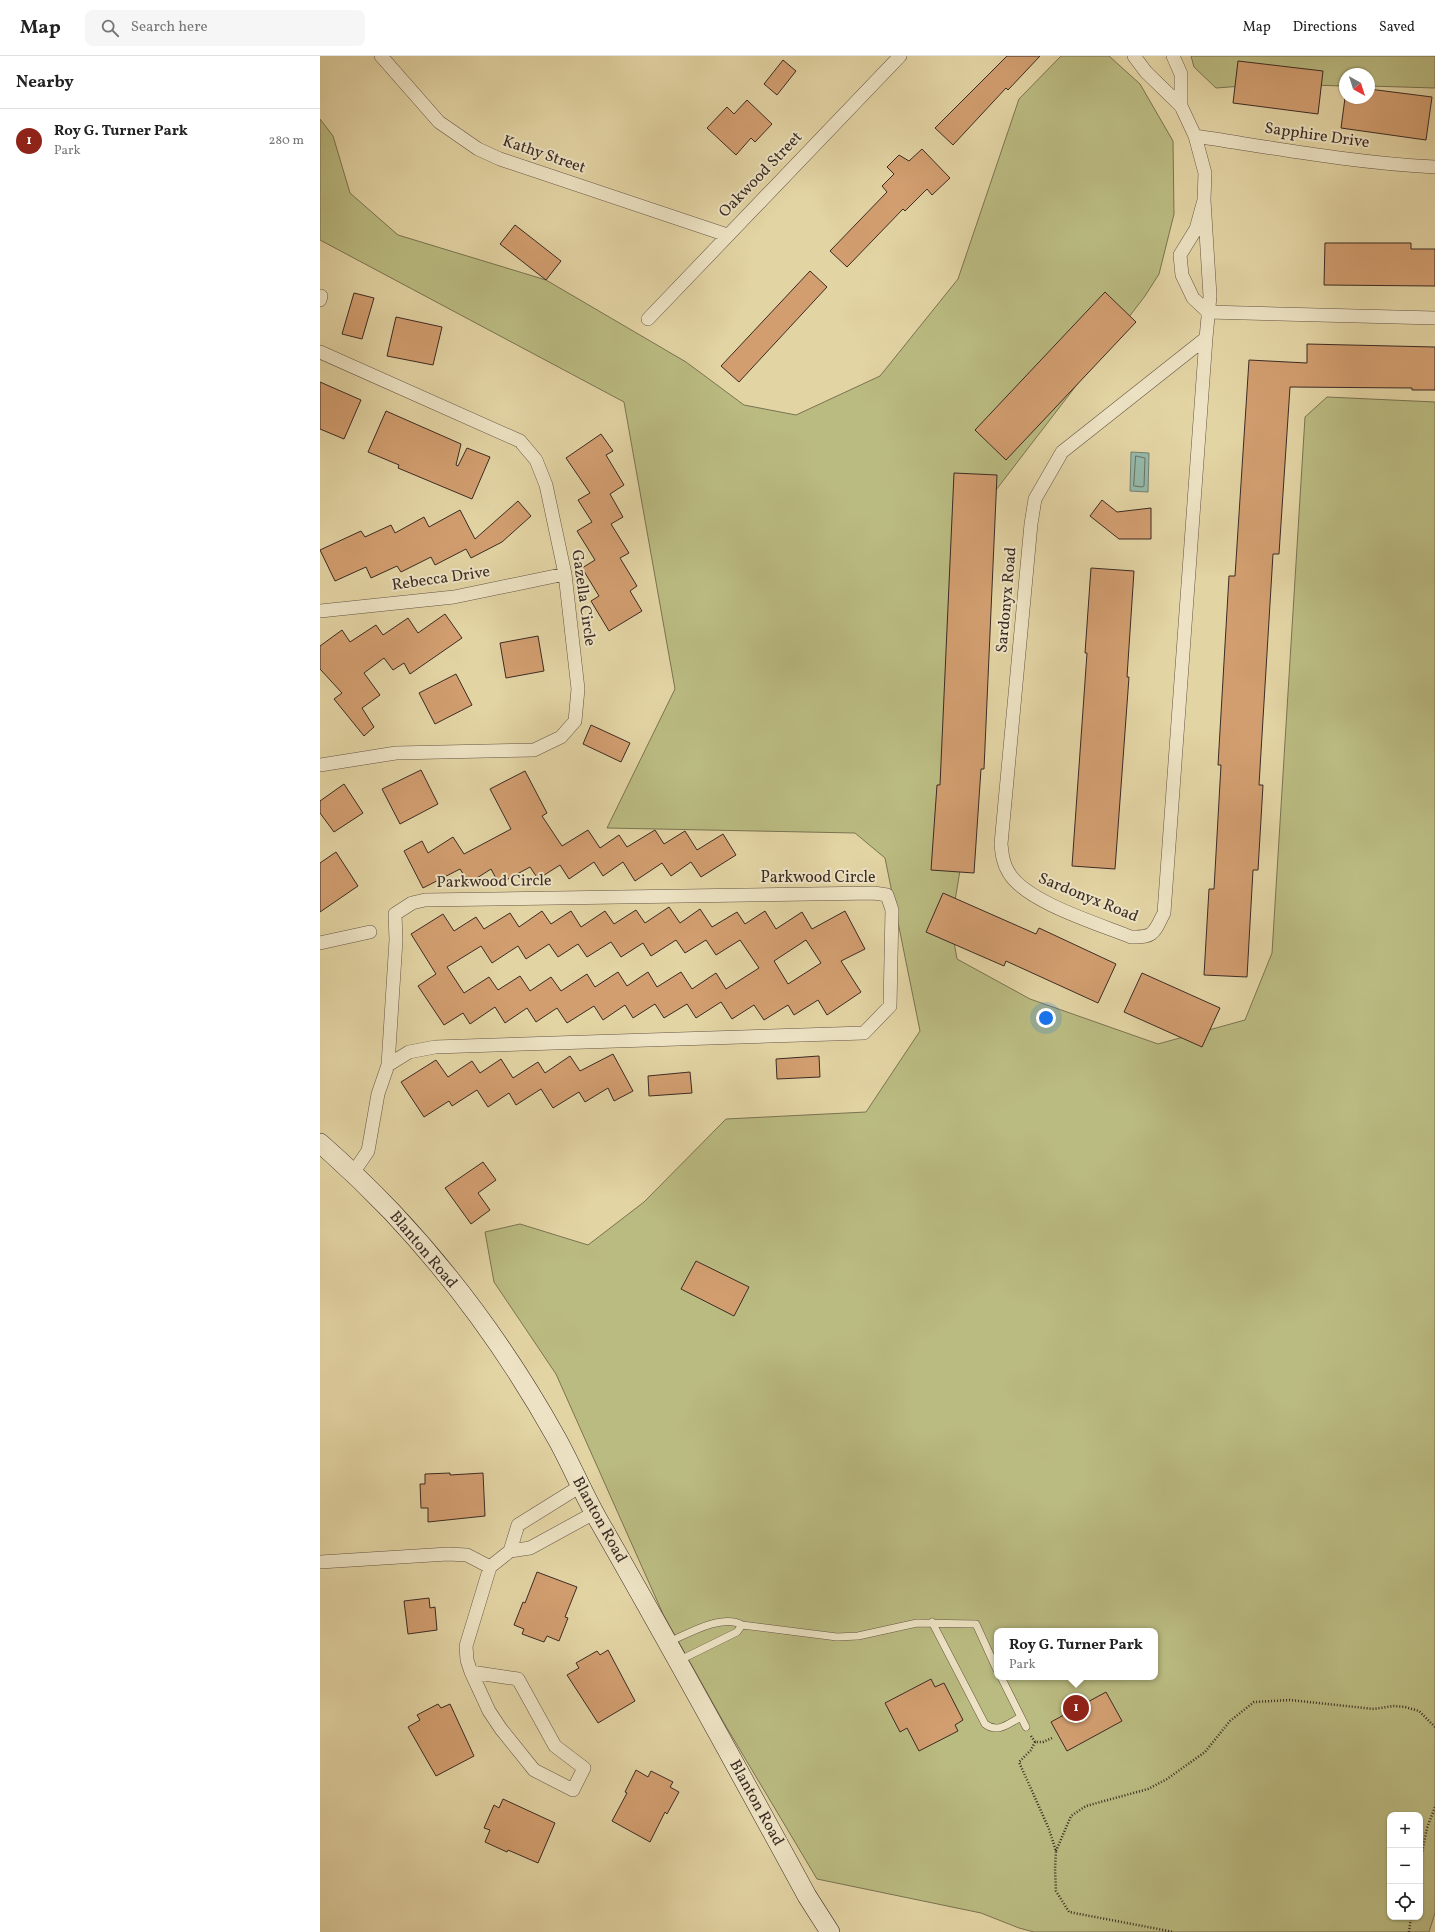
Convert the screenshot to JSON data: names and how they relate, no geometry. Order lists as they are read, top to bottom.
{
  "streets": {
    "street": [
      "Sapphire Drive",
      "Kathy Street",
      "Oakwood Street",
      "Rebecca Drive",
      "Gazella Circle",
      "Sardonyx Road",
      "Parkwood Circle",
      "Blanton Road"
    ]
  },
  "crossings": [
    ["Sapphire Drive", "Sardonyx Road"],
    ["Kathy Street", "Oakwood Street"],
    ["Rebecca Drive", "Gazella Circle"],
    ["Parkwood Circle", "Blanton Road"]
  ],
  "north": "bottom right",
  "page": {
    "header": "Map",
    "search": "Search here",
    "nav": ["Map", "Directions", "Saved"],
    "heading": "Nearby",
    "list": [
      {
        "mark": "1",
        "name": "Roy G. Turner Park",
        "note": "Park",
        "value": "280 m"
      }
    ],
    "popup": ["Roy G. Turner Park", "Park"],
    "pins": "1",
    "map_buttons": ["+", "−"]
  }
}
